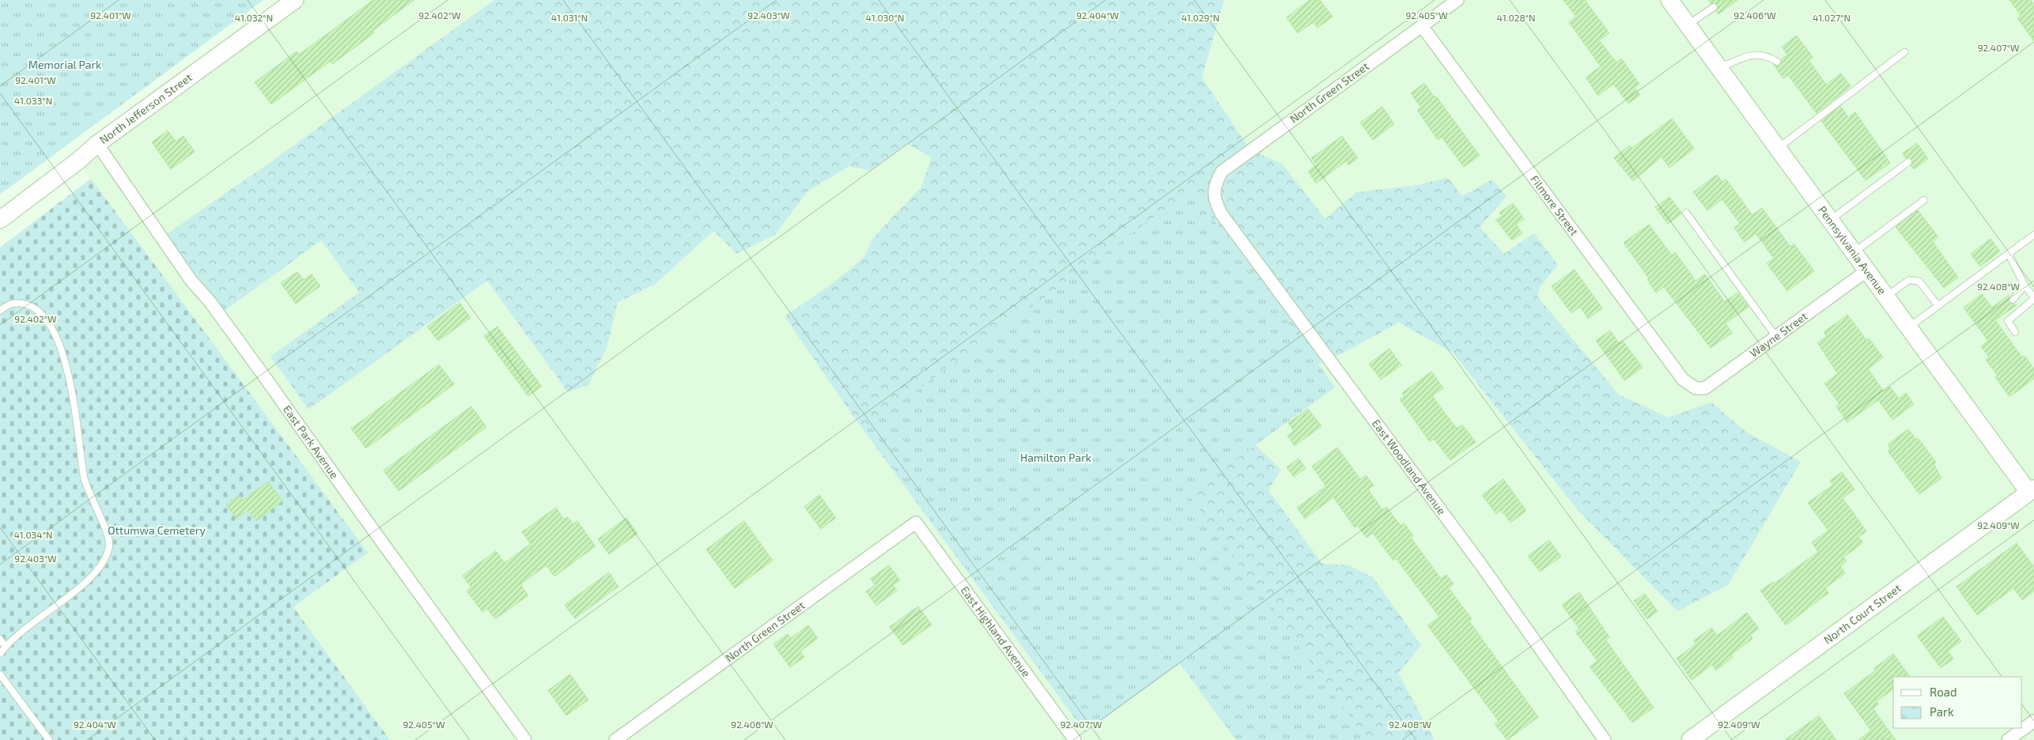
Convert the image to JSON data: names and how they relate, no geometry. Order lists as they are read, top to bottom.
{
  "streets": {
    "main road": ["North Jefferson Street", "Pennsylvania Avenue", "North Court Street"],
    "street": [
      "North Green Street",
      "Filmore Street",
      "Wayne Street",
      "East Park Avenue",
      "East Woodland Avenue",
      "East Highland Avenue"
    ]
  },
  "crossings": [
    ["North Green Street", "Filmore Street"],
    ["North Green Street", "East Woodland Avenue"],
    ["North Green Street", "East Highland Avenue"],
    ["North Jefferson Street", "East Park Avenue"],
    ["Filmore Street", "Wayne Street"],
    ["Pennsylvania Avenue", "Wayne Street"],
    ["Pennsylvania Avenue", "North Court Street"]
  ],
  "parks": ["Memorial Park", "Hamilton Park", "Ottumwa Cemetery"],
  "legend": ["Road", "Park"],
  "coordinates": [
    "92.404°W",
    "92.405°W",
    "92.406°W",
    "92.401°W",
    "92.402°W",
    "92.403°W",
    "41.032°N",
    "41.031°N",
    "41.030°N",
    "41.029°N",
    "41.028°N",
    "41.027°N",
    "92.407°W",
    "41.033°N",
    "92.408°W",
    "92.409°W",
    "41.034°N"
  ]
}
